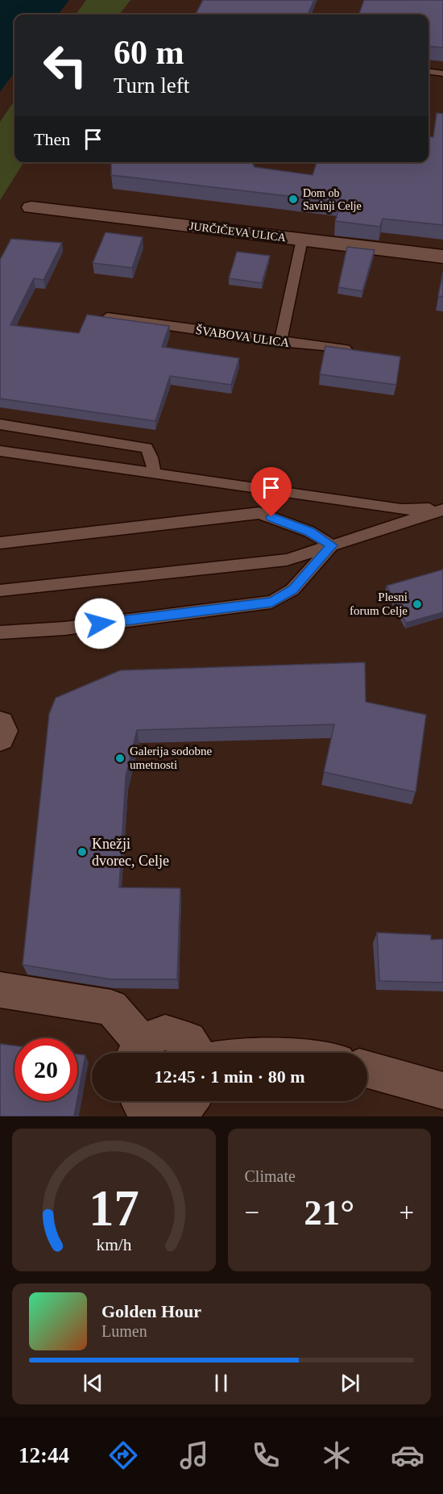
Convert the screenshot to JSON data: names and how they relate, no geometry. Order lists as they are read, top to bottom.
{
  "streets": {
    "street": ["JURČIČEVA ULICA"],
    "lane": ["ŠVABOVA ULICA"]
  },
  "places": [
    "Dom ob Savinji Celje",
    "Plesni forum Celje",
    "Galerija sodobne umetnosti",
    "Knežji dvorec, Celje"
  ],
  "page": {
    "turn": ["60 m", "Turn left"],
    "then": "Then",
    "limit": "20",
    "trip": "12:45 · 1 min · 80 m",
    "tile": "Climate",
    "heat": ["−", "21°", "+"],
    "song": ["Golden Hour", "Lumen"],
    "tabs": "12:44",
    "gauge": ["17", "km/h"]
  }
}
